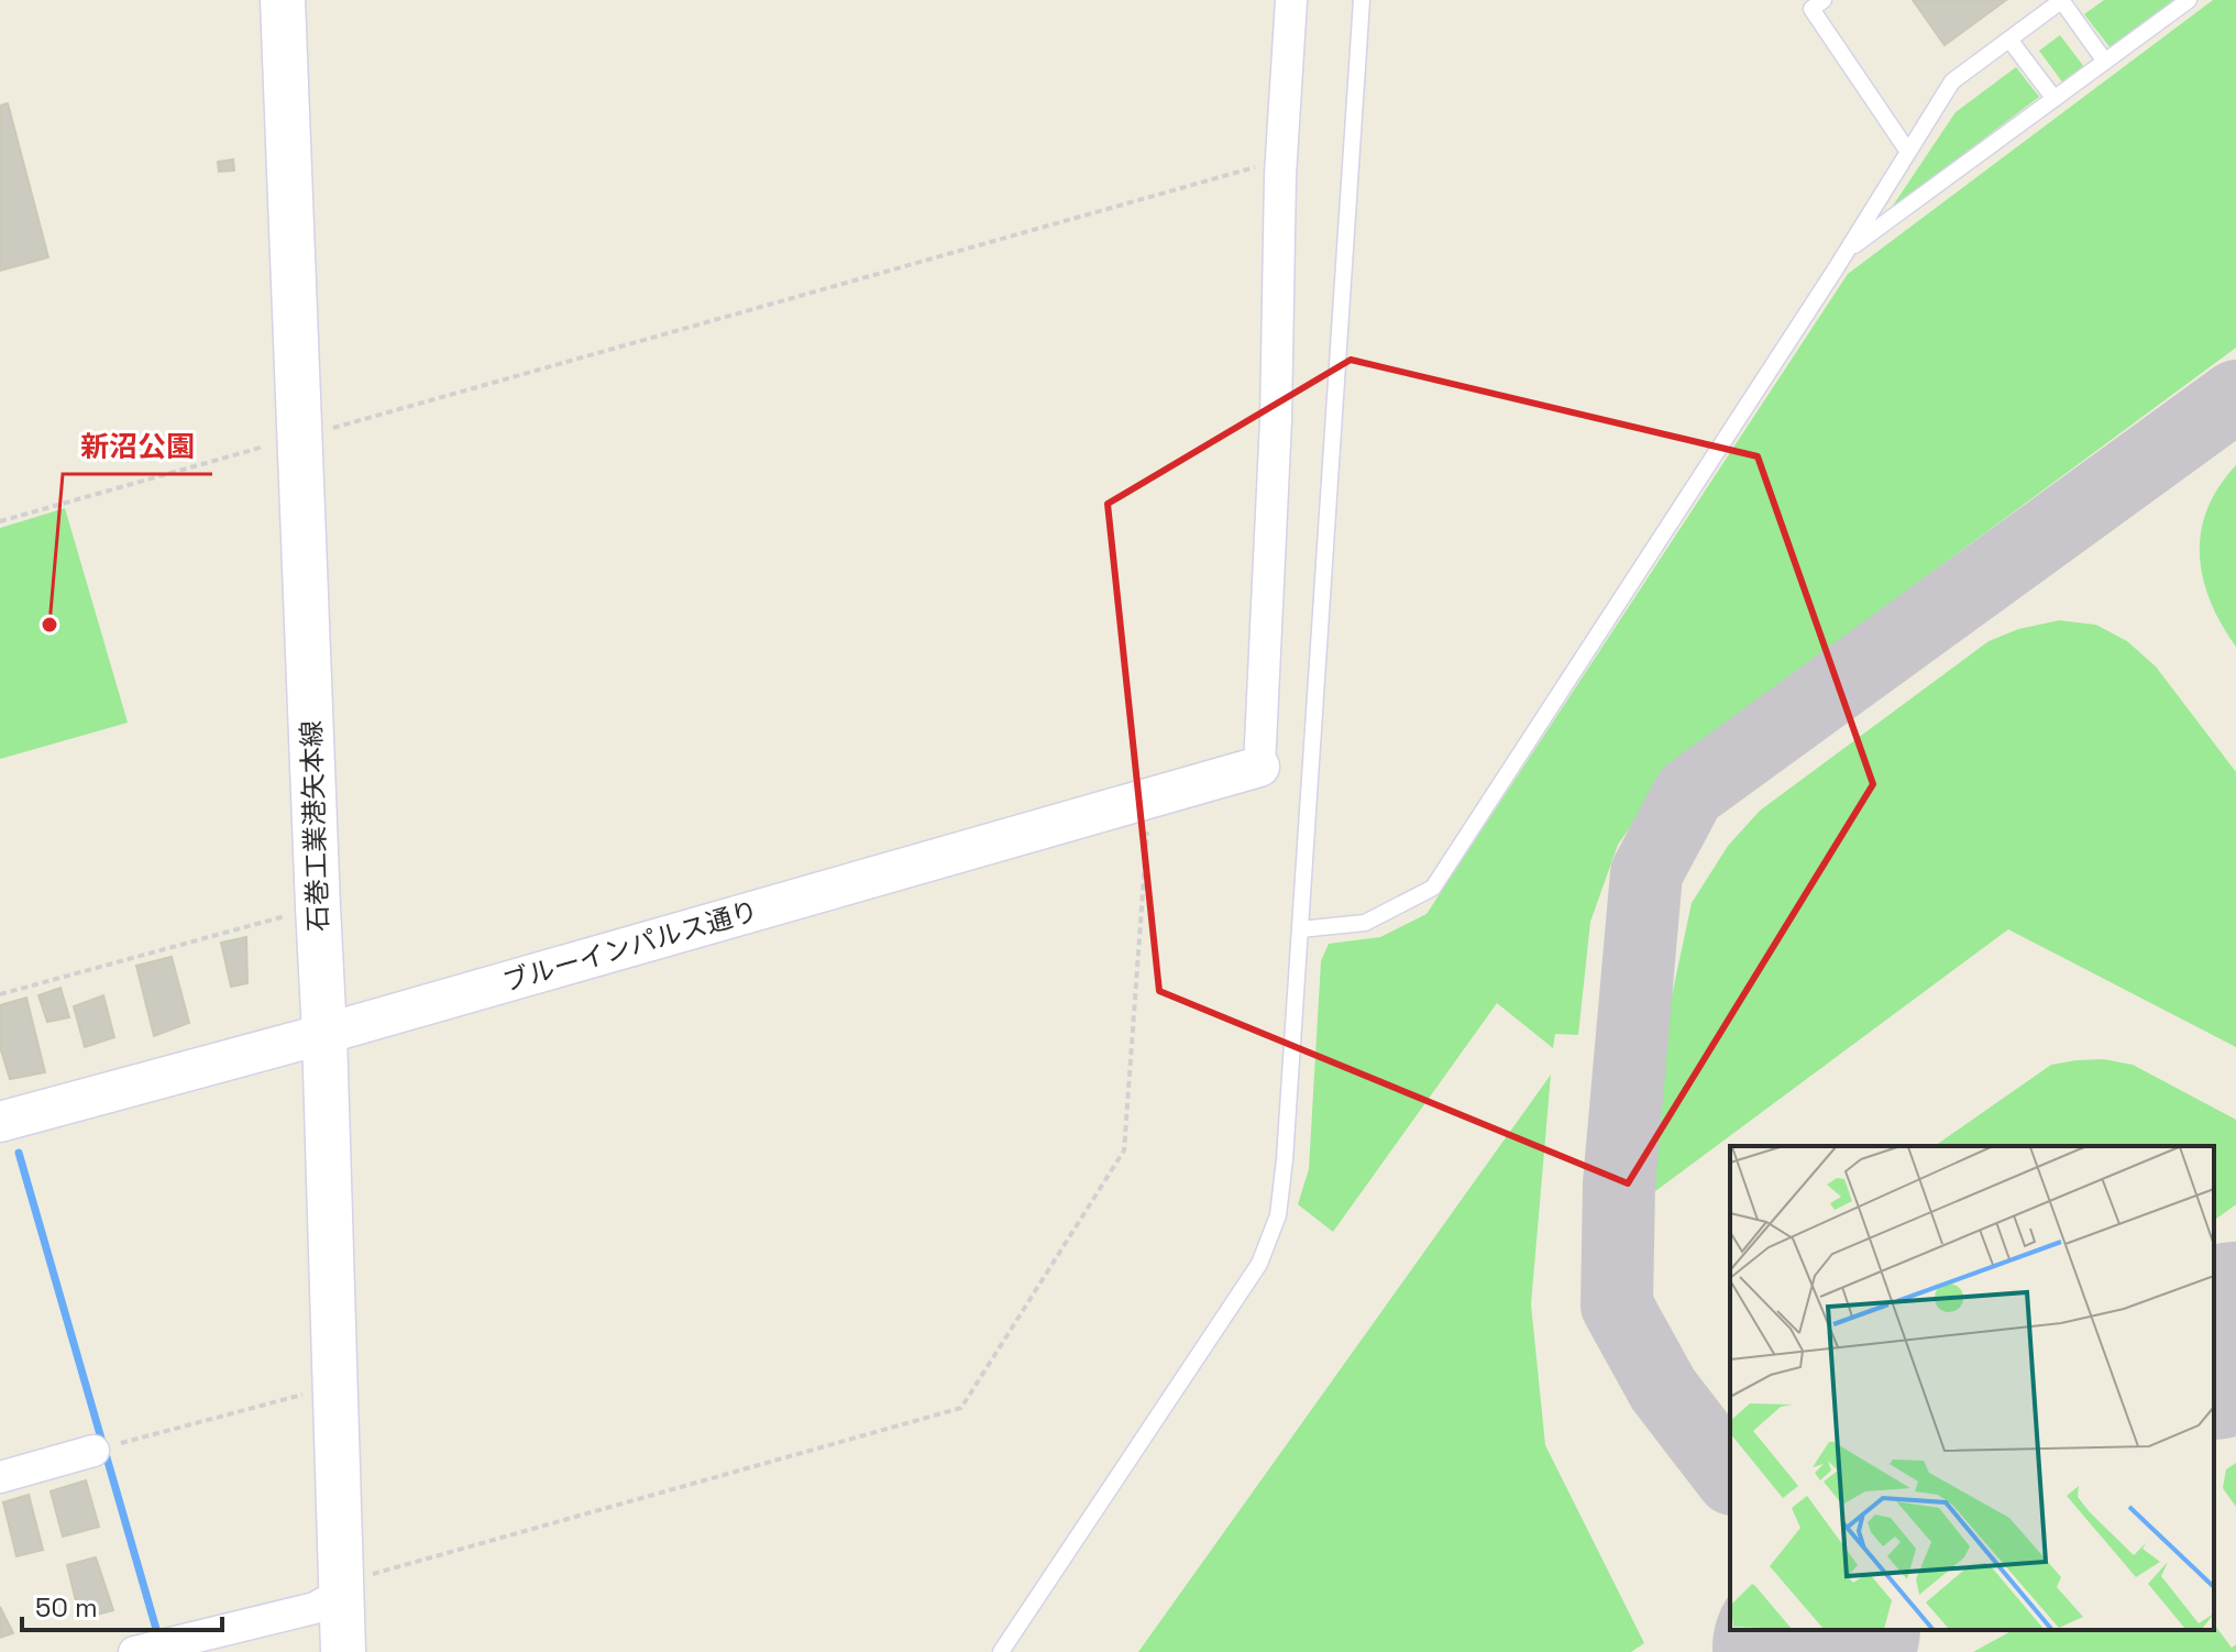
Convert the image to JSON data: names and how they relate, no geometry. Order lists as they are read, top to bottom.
{
  "streets": {
    "main road": ["石巻工業港矢本線"],
    "street": ["ブルーインパルス通り"]
  },
  "crossings": [
    ["石巻工業港矢本線", "ブルーインパルス通り"]
  ],
  "places": ["新沼公園"],
  "scale_bar": "50 m"
}
